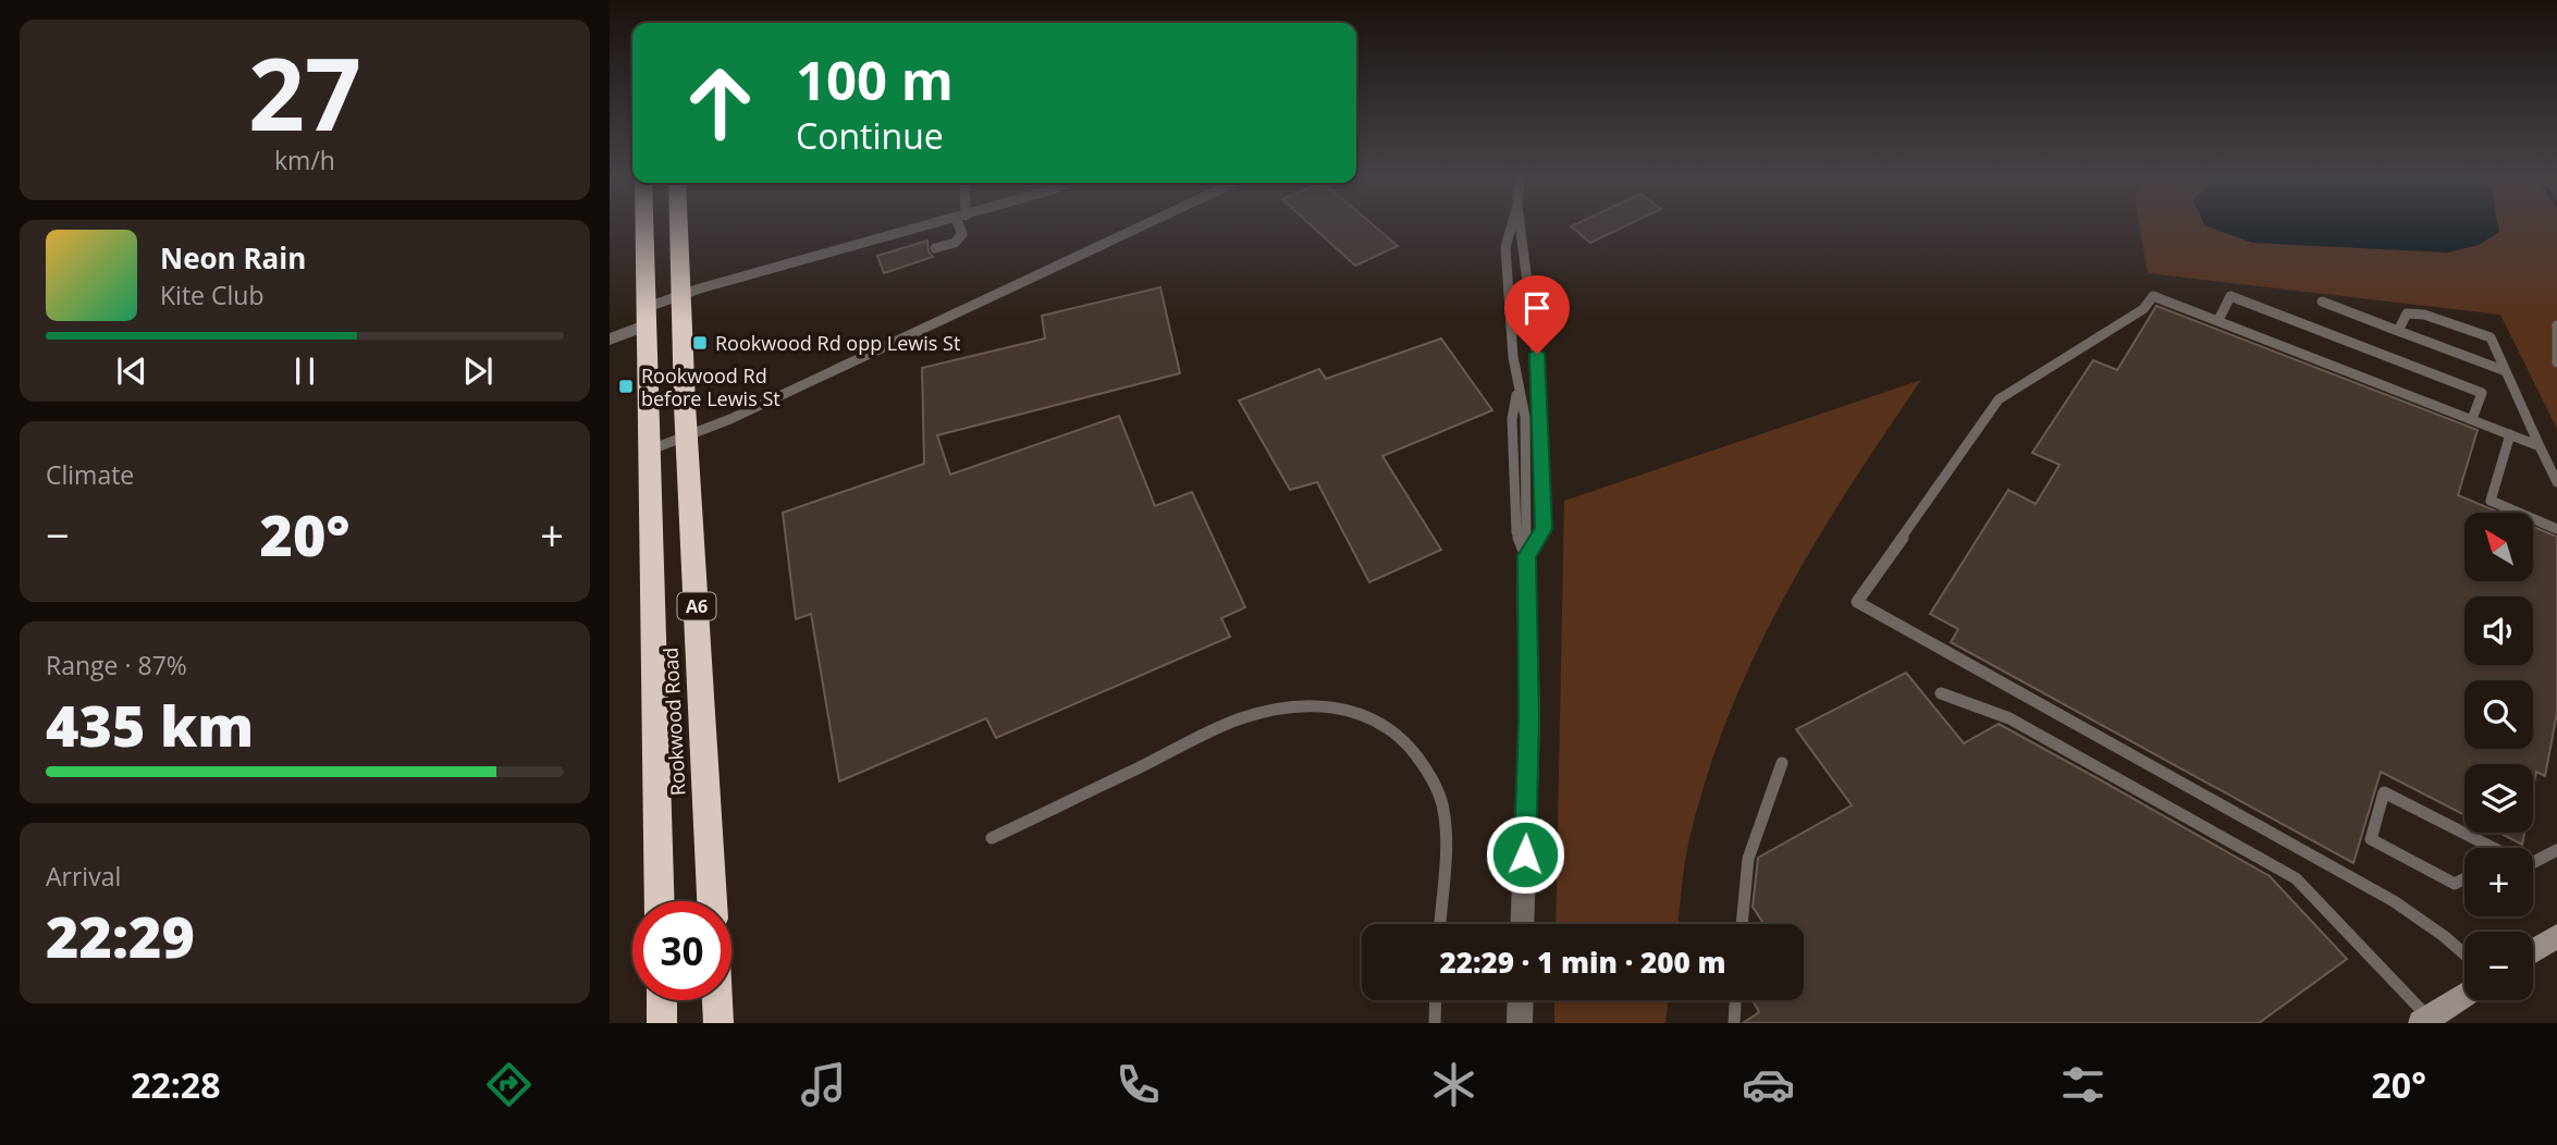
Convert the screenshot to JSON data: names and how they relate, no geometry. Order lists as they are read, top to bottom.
{
  "streets": {
    "highway": ["A6", "Rookwood Road"]
  },
  "crossings": [
    ["A6", "Rookwood Road"]
  ],
  "places": {
    "transit": ["Rookwood Rd opp Lewis St", "Rookwood Rd before Lewis St"]
  },
  "north": "top left",
  "page": {
    "tile": [
      ["27", "km/h"],
      "Climate",
      ["Range · 87%", "435 km"],
      ["Arrival", "22:29"]
    ],
    "turn": ["100 m", "Continue"],
    "song": ["Neon Rain", "Kite Club"],
    "heat": ["−", "20°", "+"],
    "map_buttons": ["+", "−"],
    "limit": "30",
    "trip": "22:29 · 1 min · 200 m",
    "tabs": ["22:28", "20°"]
  }
}
